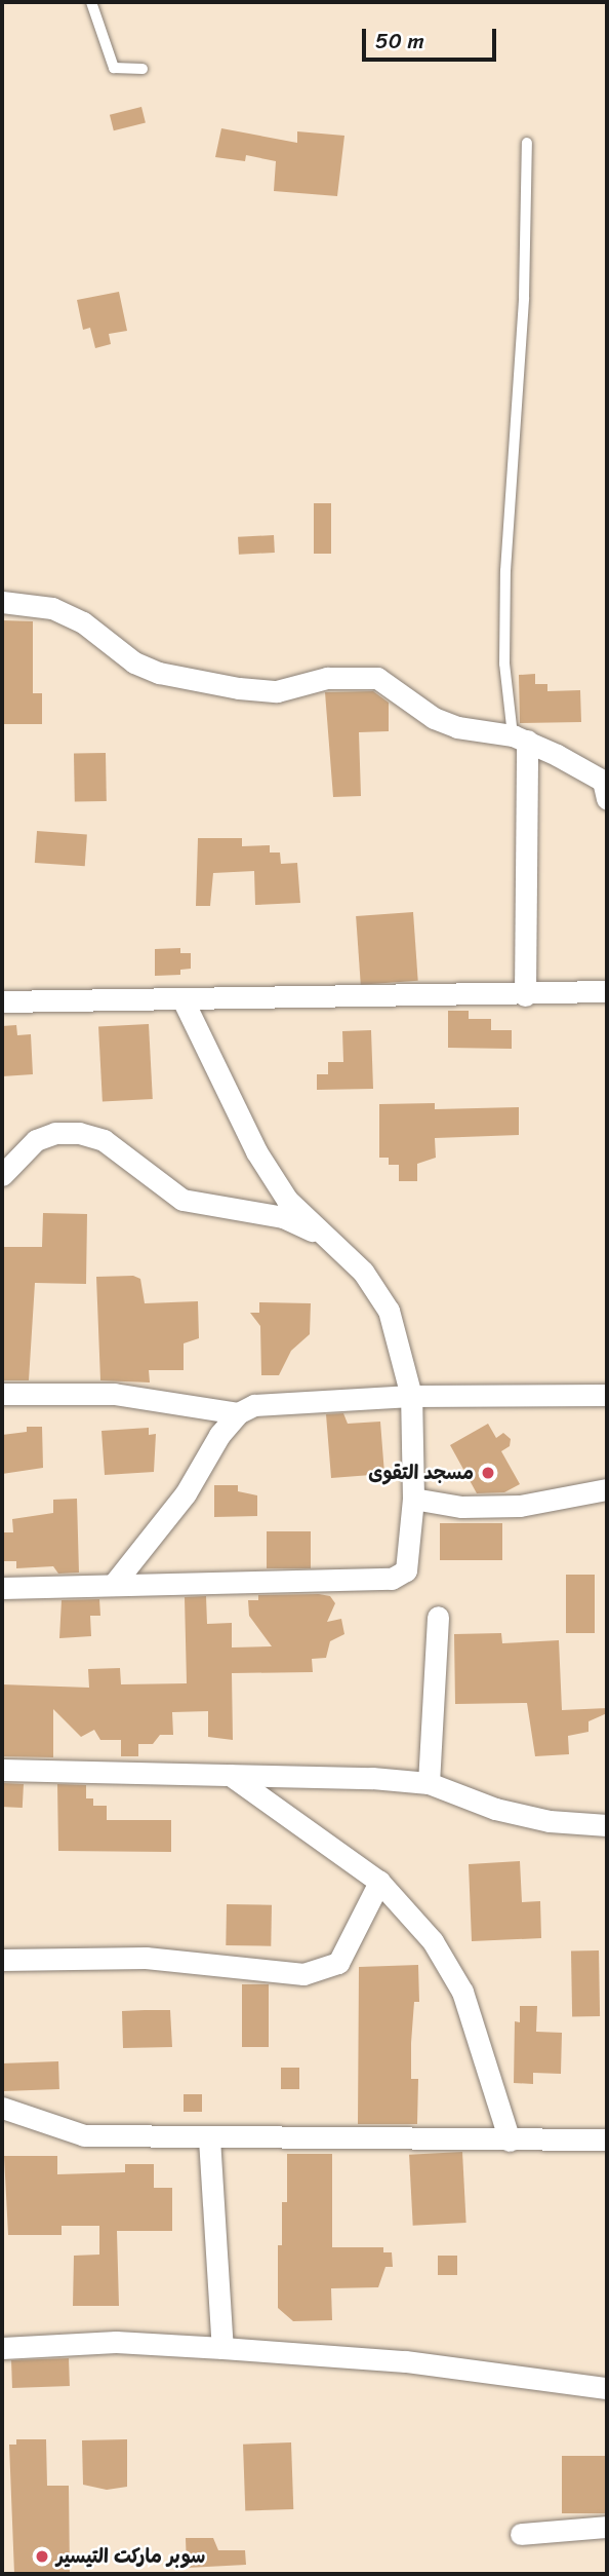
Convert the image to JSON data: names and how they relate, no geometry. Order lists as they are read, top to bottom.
{
  "places": ["مسجد التقوى", "سوبر ماركت التيسير"],
  "scale_bar": "50 m"
}
